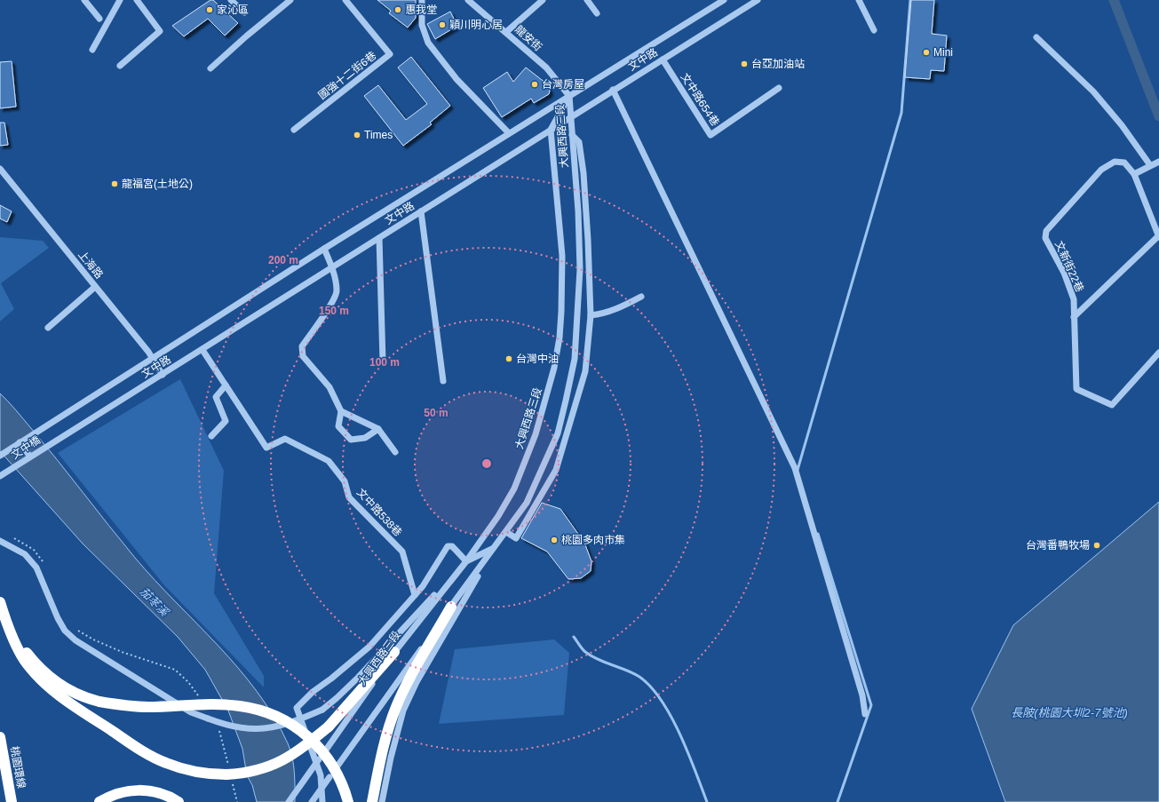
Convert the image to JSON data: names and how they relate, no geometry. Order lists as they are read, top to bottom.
{
  "streets": {
    "highway": ["桃園環線"],
    "street": [
      "龍安街",
      "文中路",
      "國強十二街6巷",
      "文中路654巷",
      "大興西路三段",
      "上海路",
      "文新街22巷",
      "文中橋",
      "文中路538巷"
    ]
  },
  "crossings": [
    ["龍安街", "文中路"],
    ["龍安街", "大興西路三段"],
    ["文中路", "文中路654巷"],
    ["文中路", "大興西路三段"],
    ["文中路", "上海路"],
    ["文中路", "文中橋"],
    ["文中路", "文中路538巷"]
  ],
  "water": ["茄苳溪", "長陂(桃園大圳2-7號池)"],
  "places": [
    "家沁區",
    "惠我堂",
    "穎川明心居",
    "Mini",
    "台亞加油站",
    "台灣房屋",
    "Times",
    "龍福宮(土地公)",
    "台灣中油",
    "桃園多肉市集",
    "台灣番鴨牧場"
  ],
  "rings": [
    "200 m",
    "150 m",
    "100 m",
    "50 m"
  ]
}
